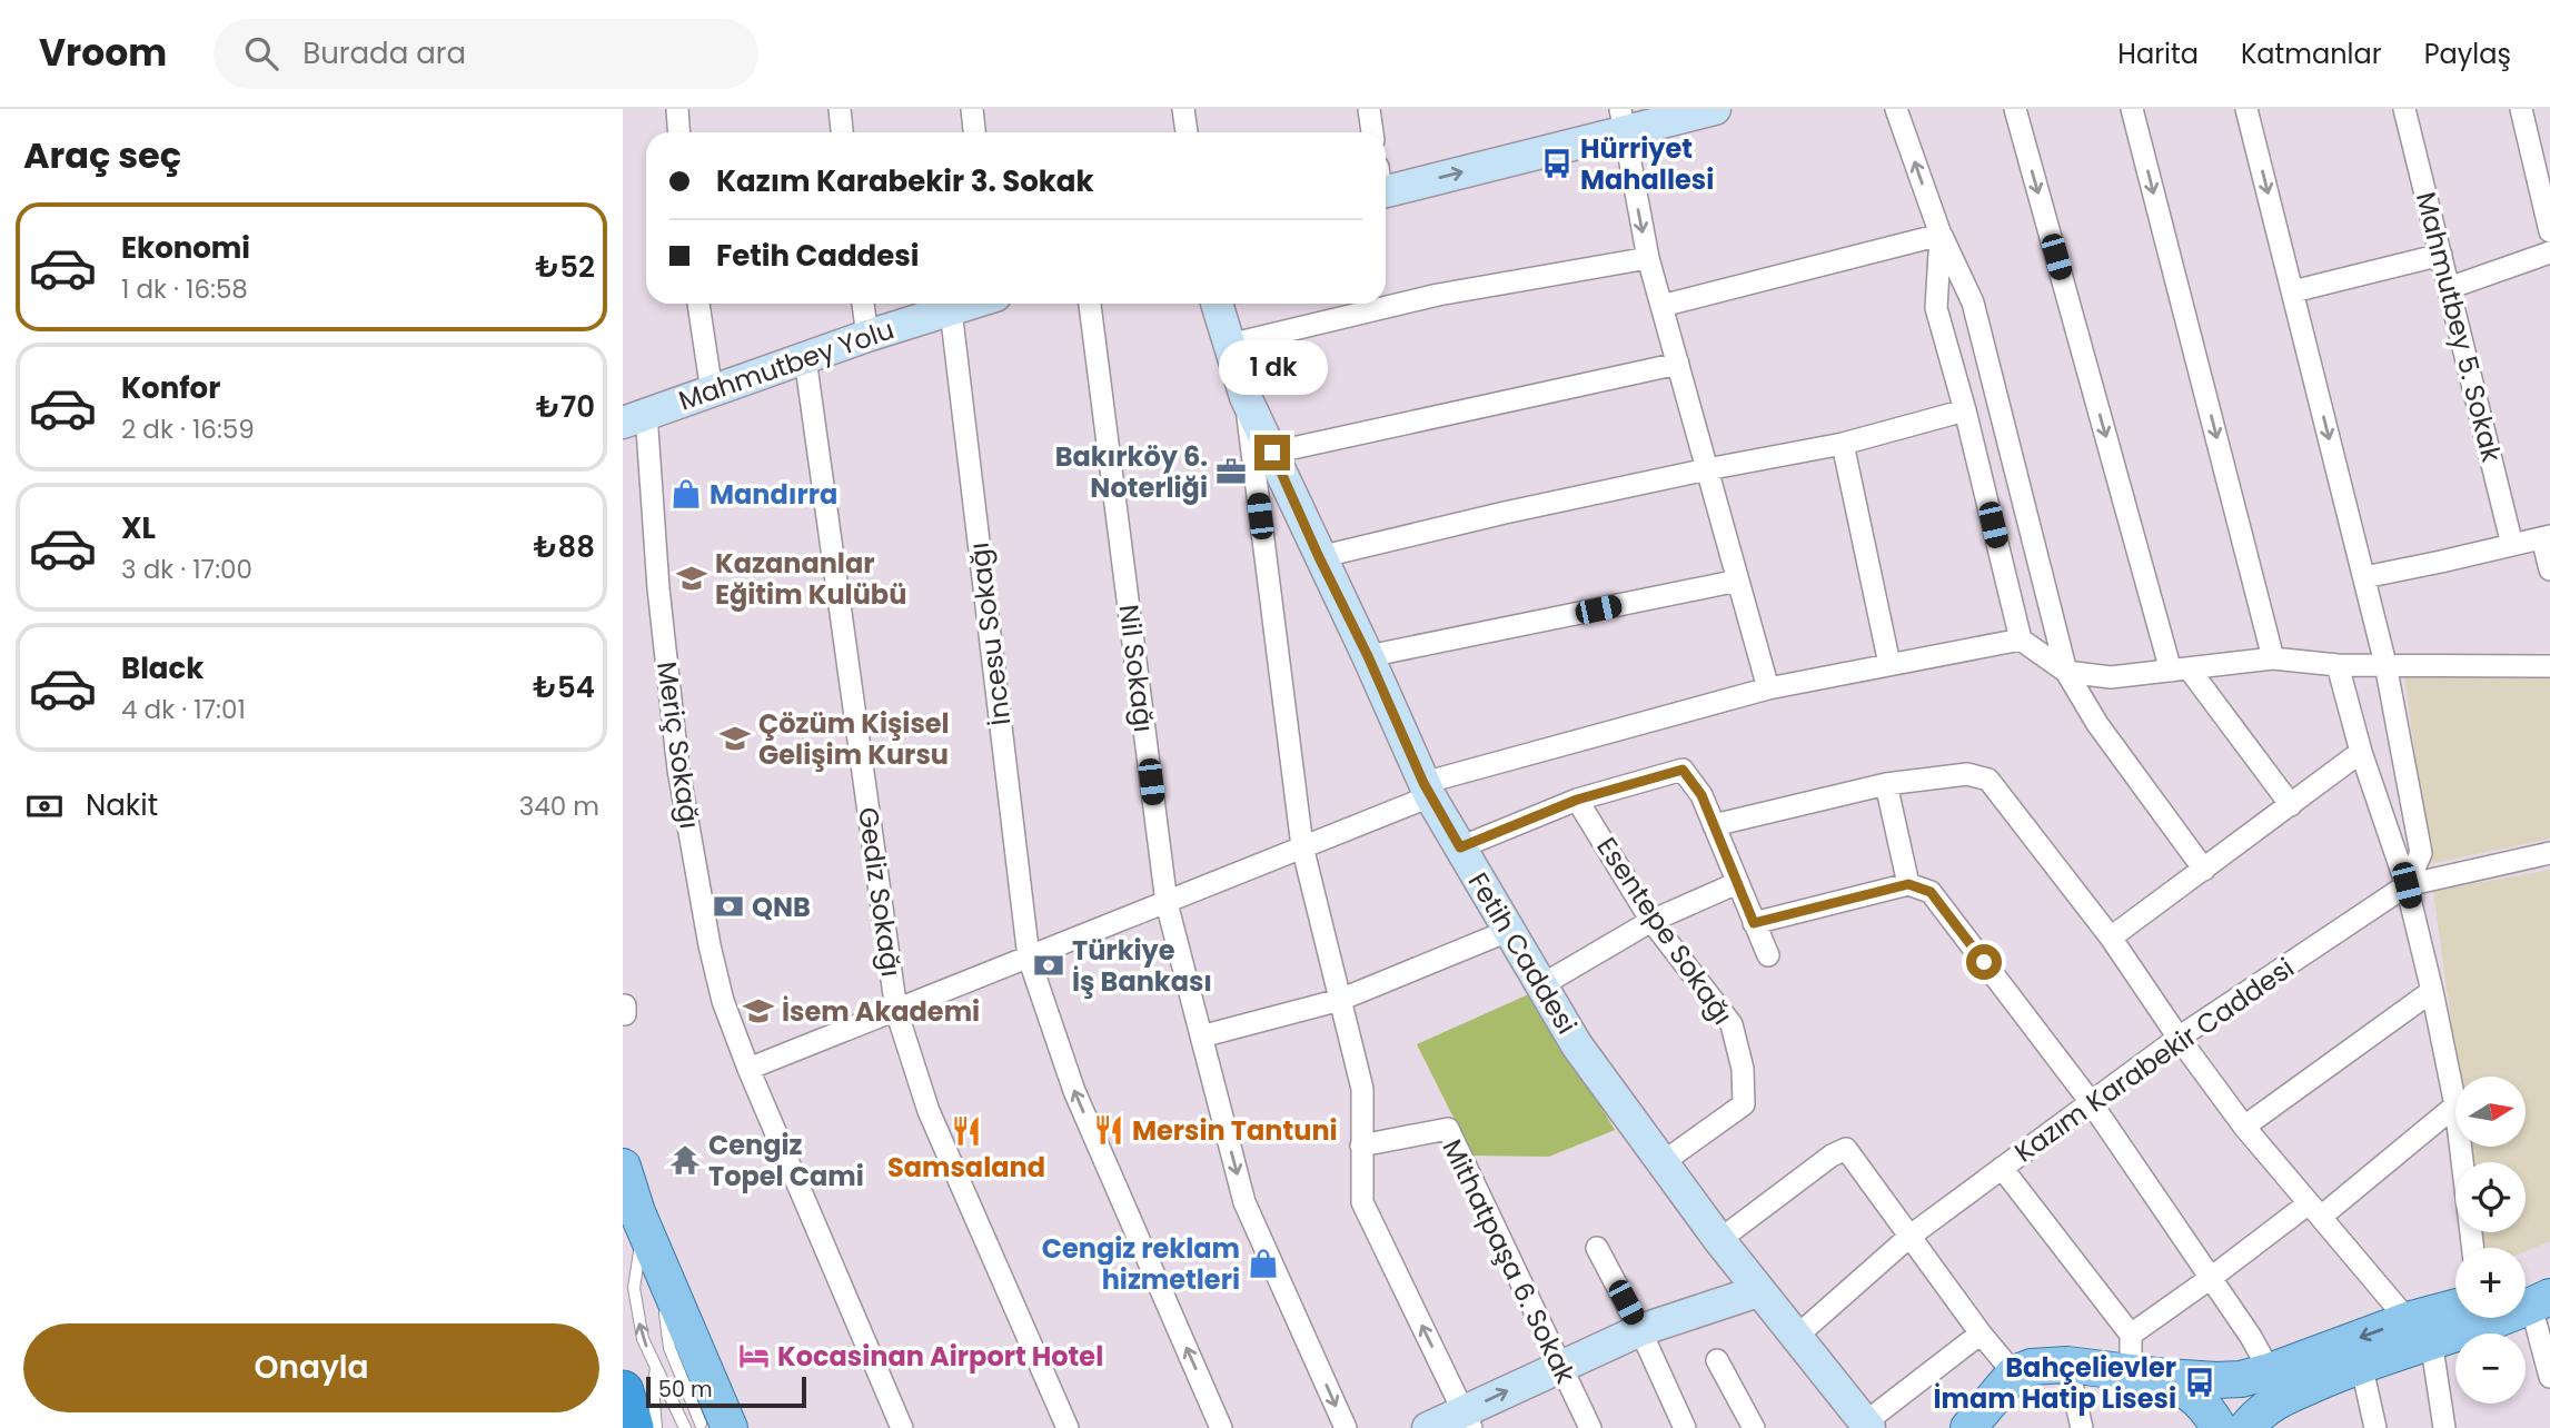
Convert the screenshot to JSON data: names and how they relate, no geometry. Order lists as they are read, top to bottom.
{
  "streets": {
    "street": [
      "Mahmutbey 5. Sokak",
      "Mahmutbey Yolu",
      "İncesu Sokağı",
      "Nil Sokağı",
      "Meriç Sokağı",
      "Gediz Sokağı",
      "Esentepe Sokağı",
      "Fetih Caddesi",
      "Kazım Karabekir Caddesi",
      "Mithatpaşa 6. Sokak"
    ]
  },
  "crossings": [
    ["Mahmutbey Yolu", "İncesu Sokağı"],
    ["Mahmutbey Yolu", "Meriç Sokağı"],
    ["Mahmutbey Yolu", "Gediz Sokağı"],
    ["Esentepe Sokağı", "Fetih Caddesi"],
    ["Fetih Caddesi", "Kazım Karabekir Caddesi"]
  ],
  "one_way": ["İncesu Sokağı"],
  "places": {
    "bus stop": ["Hürriyet Mahallesi", "Bahçelievler İmam Hatip Lisesi"],
    "office": ["Bakırköy 6. Noterliği"],
    "shop": ["Mandırra", "Cengiz reklam hizmetleri"],
    "school or university": ["Kazananlar Eğitim Kulübü", "Çözüm Kişisel Gelişim Kursu", "İsem Akademi"],
    "bank": ["QNB", "Türkiye İş Bankası"],
    "restaurant": ["Mersin Tantuni", "Samsaland"],
    "temple": ["Cengiz Topel Cami"],
    "hotel": ["Kocasinan Airport Hotel"]
  },
  "scale_bar": "50 m",
  "north": "right",
  "page": {
    "header": "Vroom",
    "search": "Burada ara",
    "nav": ["Harita", "Katmanlar", "Paylaş"],
    "heading": "Araç seç",
    "banner": ["Kazım Karabekir 3. Sokak", "Fetih Caddesi"],
    "list": [
      {
        "name": "Ekonomi",
        "note": "1 dk · 16:58",
        "value": "₺52"
      },
      {
        "name": "Konfor",
        "note": "2 dk · 16:59",
        "value": "₺70"
      },
      {
        "name": "XL",
        "note": "3 dk · 17:00",
        "value": "₺88"
      },
      {
        "name": "Black",
        "note": "4 dk · 17:01",
        "value": "₺54"
      }
    ],
    "bubble": "1 dk",
    "pay": ["Nakit", "340 m"],
    "map_buttons": ["+", "−"],
    "buttons": "Onayla",
    "scale": "50 m"
  }
}
